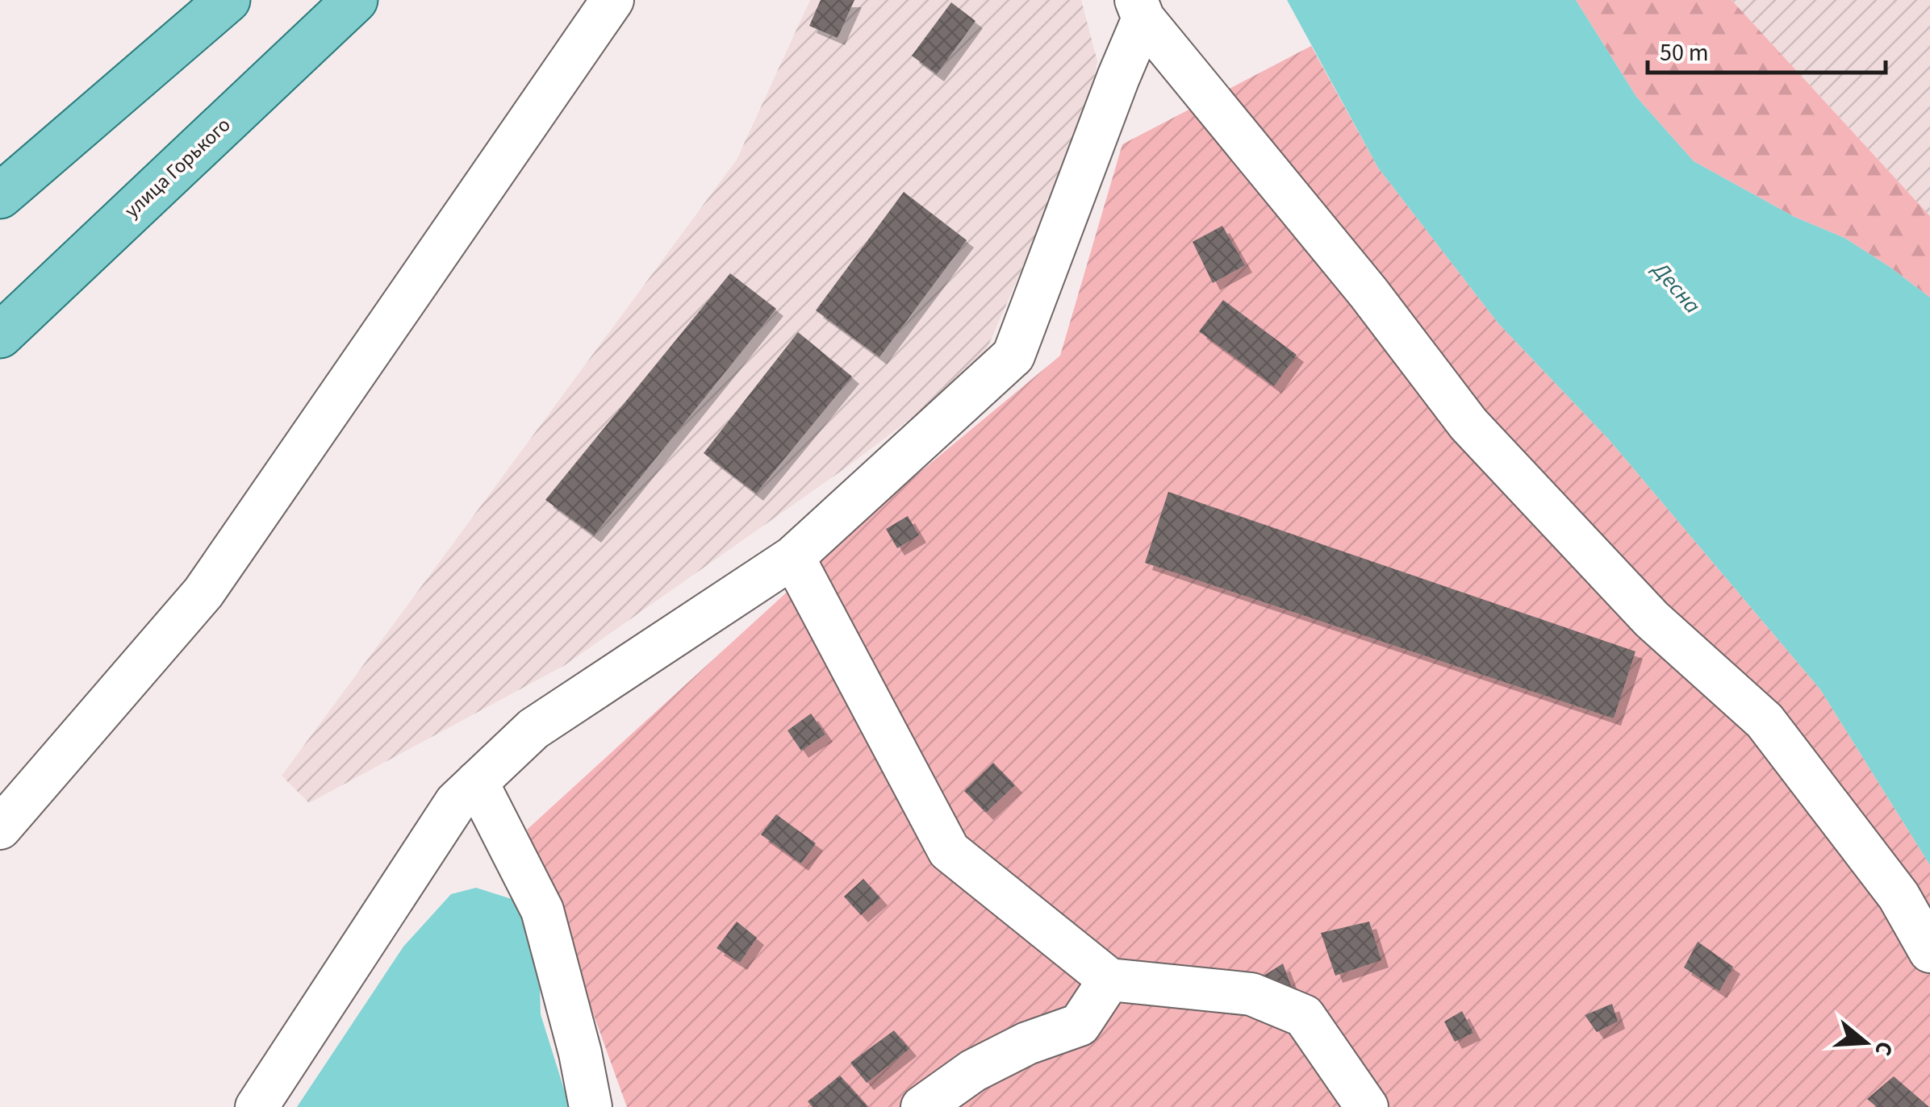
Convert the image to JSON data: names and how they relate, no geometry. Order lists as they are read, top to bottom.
{
  "streets": {
    "main road": ["улица Горького"]
  },
  "water": ["Десна"],
  "scale_bar": "50 m",
  "north": "right"
}
